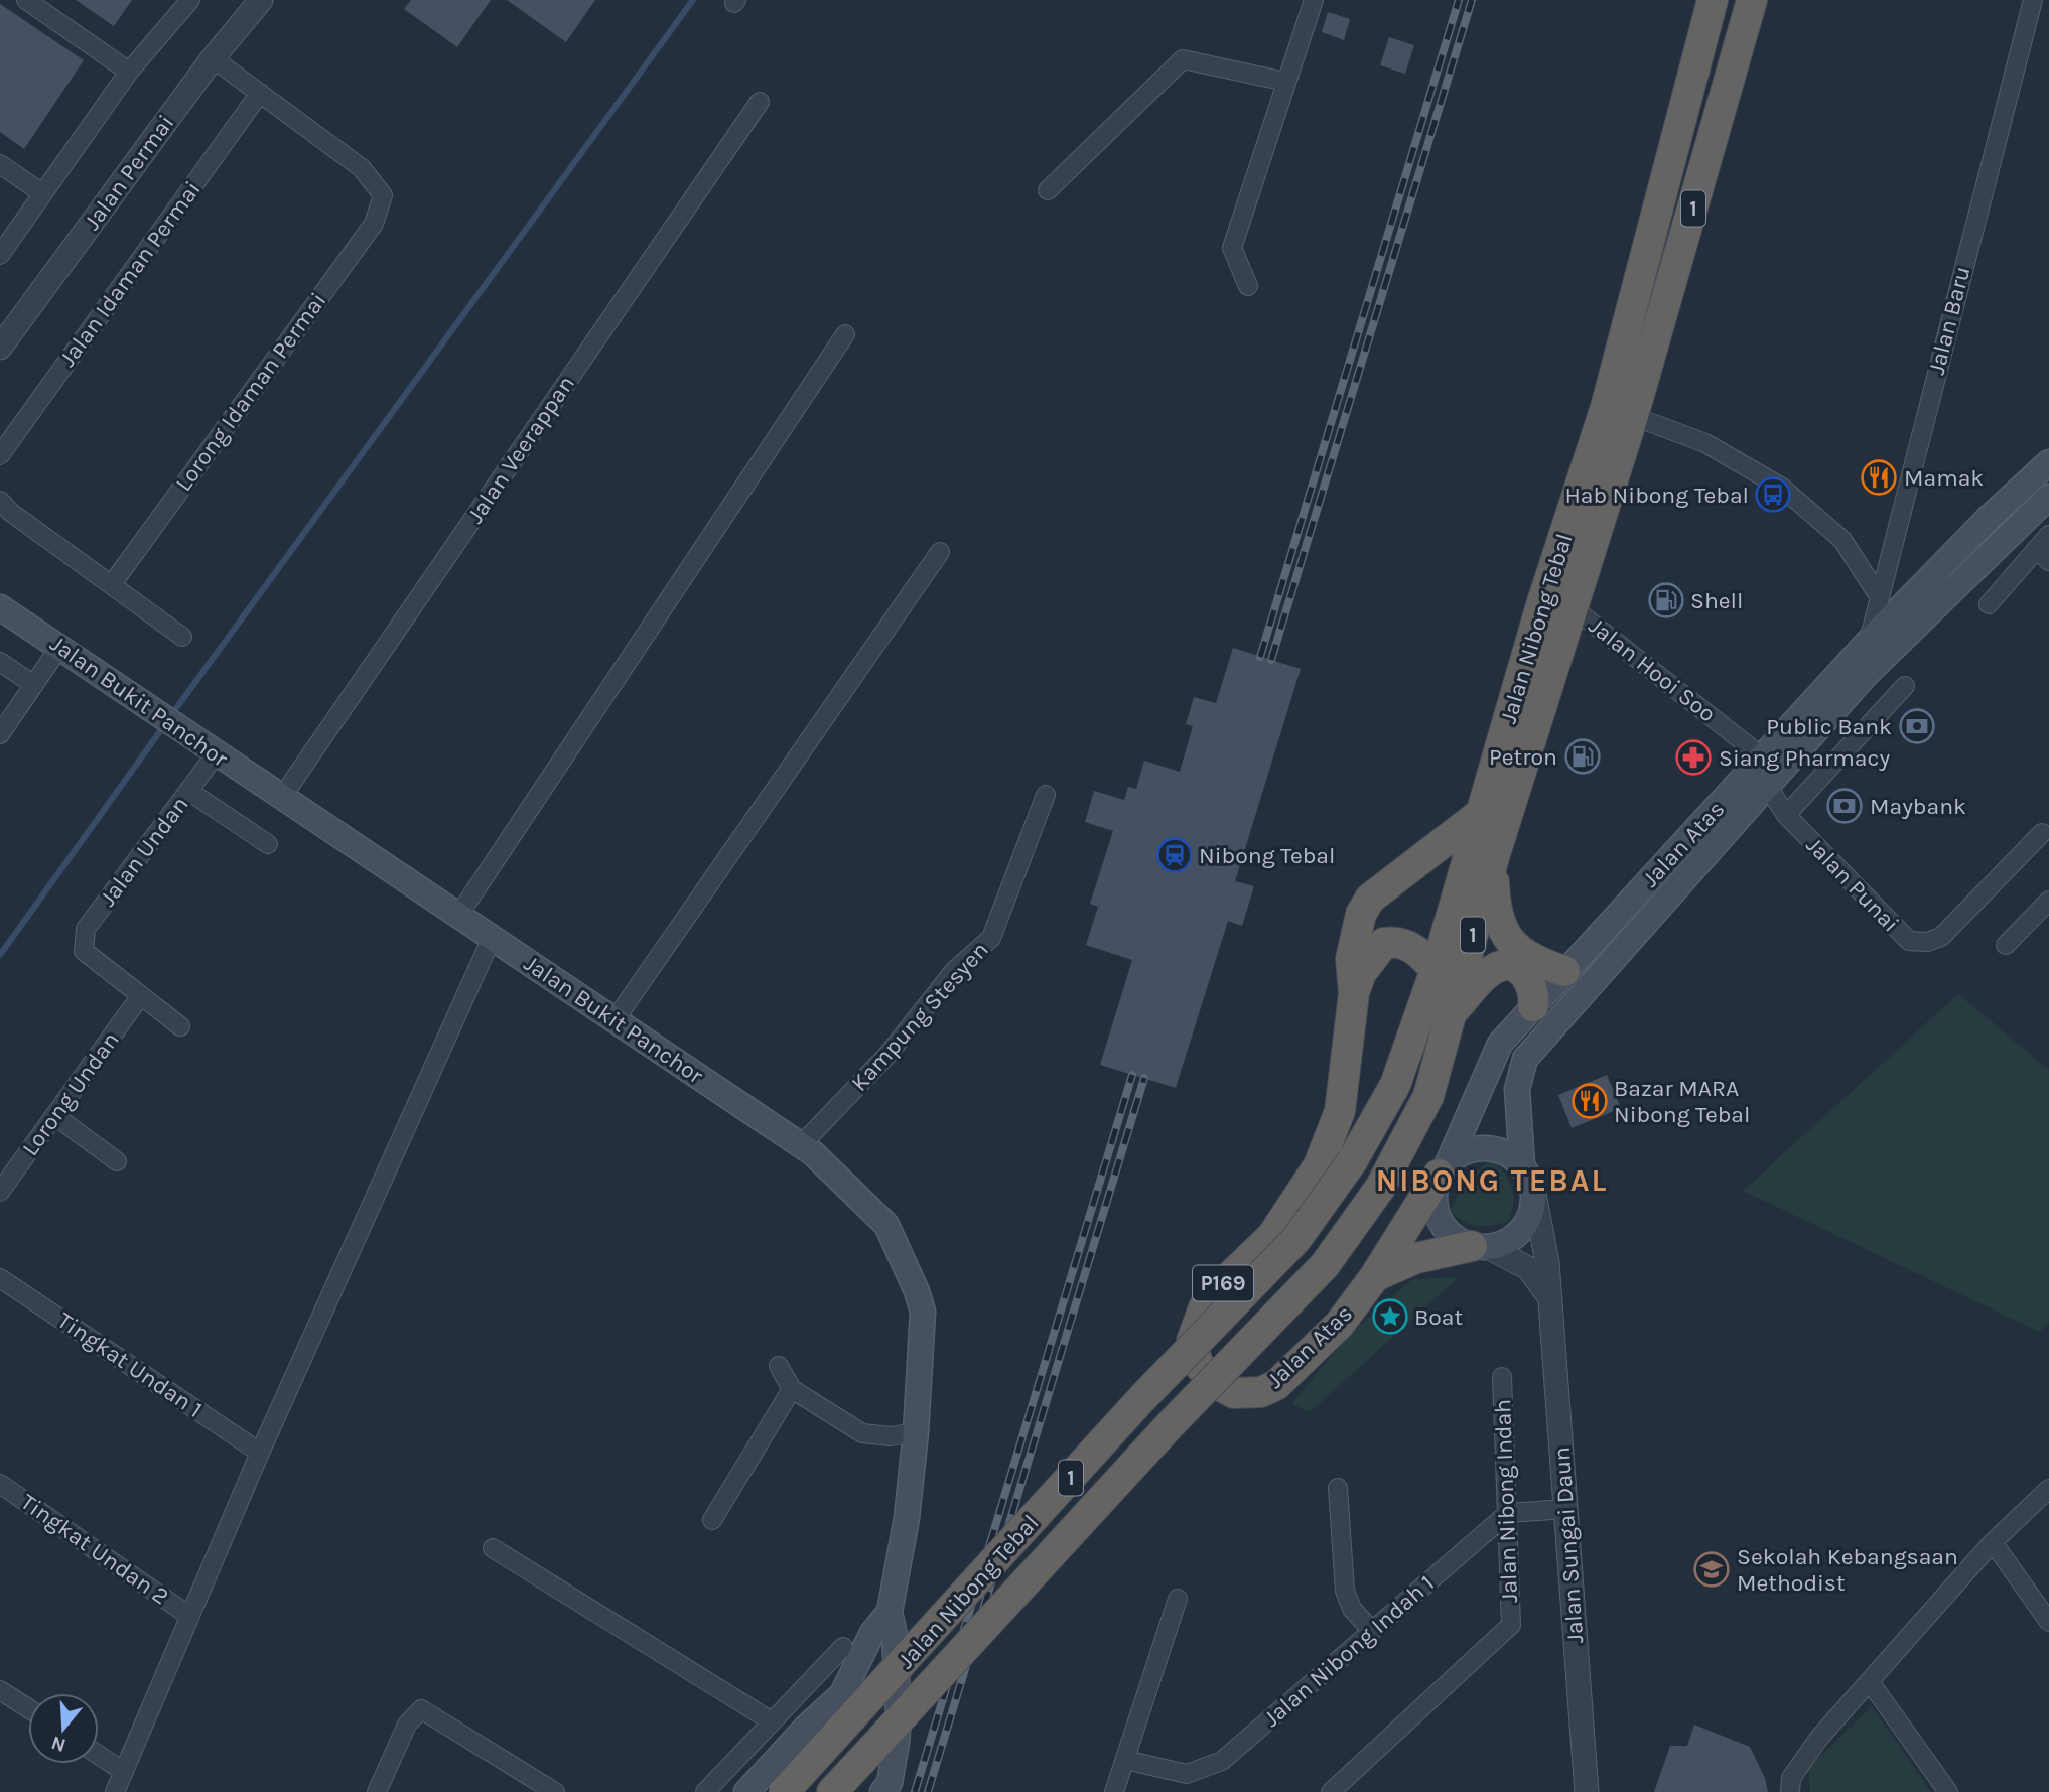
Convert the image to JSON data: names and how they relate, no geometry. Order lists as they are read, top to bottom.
{
  "streets": {
    "highway": [
      "1",
      "Jalan Nibong Tebal",
      "Jalan Atas",
      "P169"
    ],
    "main road": ["Jalan Bukit Panchor"],
    "street": [
      "Jalan Permai",
      "Jalan Idaman Permai",
      "Jalan Baru",
      "Lorong Idaman Permai",
      "Jalan Veerappan",
      "Jalan Hooi Soo",
      "Jalan Undan",
      "Jalan Punai",
      "Kampung Stesyen",
      "Lorong Undan",
      "Tingkat Undan 1",
      "Jalan Nibong Indah",
      "Jalan Sungai Daun",
      "Tingkat Undan 2",
      "Jalan Nibong Indah 1"
    ]
  },
  "crossings": [
    ["Jalan Idaman Permai", "Lorong Idaman Permai"],
    ["Jalan Baru", "Jalan Atas"],
    ["Jalan Veerappan", "Jalan Bukit Panchor"],
    ["Jalan Nibong Tebal", "Jalan Hooi Soo"],
    ["Jalan Nibong Tebal", "P169"],
    ["Jalan Hooi Soo", "Jalan Atas"],
    ["Jalan Bukit Panchor", "Jalan Undan"],
    ["Jalan Bukit Panchor", "Kampung Stesyen"],
    ["Jalan Atas", "Jalan Punai"],
    ["Jalan Atas", "P169"],
    ["Jalan Atas", "Jalan Sungai Daun"],
    ["Jalan Undan", "Lorong Undan"],
    ["Jalan Nibong Indah", "Jalan Nibong Indah 1"]
  ],
  "districts": ["NIBONG TEBAL"],
  "places": {
    "restaurant": ["Mamak", "Bazar MARA Nibong Tebal"],
    "bus stop": ["Hab Nibong Tebal"],
    "fuel station": ["Shell", "Petron"],
    "bank": ["Public Bank", "Maybank"],
    "pharmacy": ["Siang Pharmacy"],
    "station": ["Nibong Tebal"],
    "place": ["Boat"],
    "school or university": ["Sekolah Kebangsaan Methodist"]
  },
  "north": "bottom"
}
